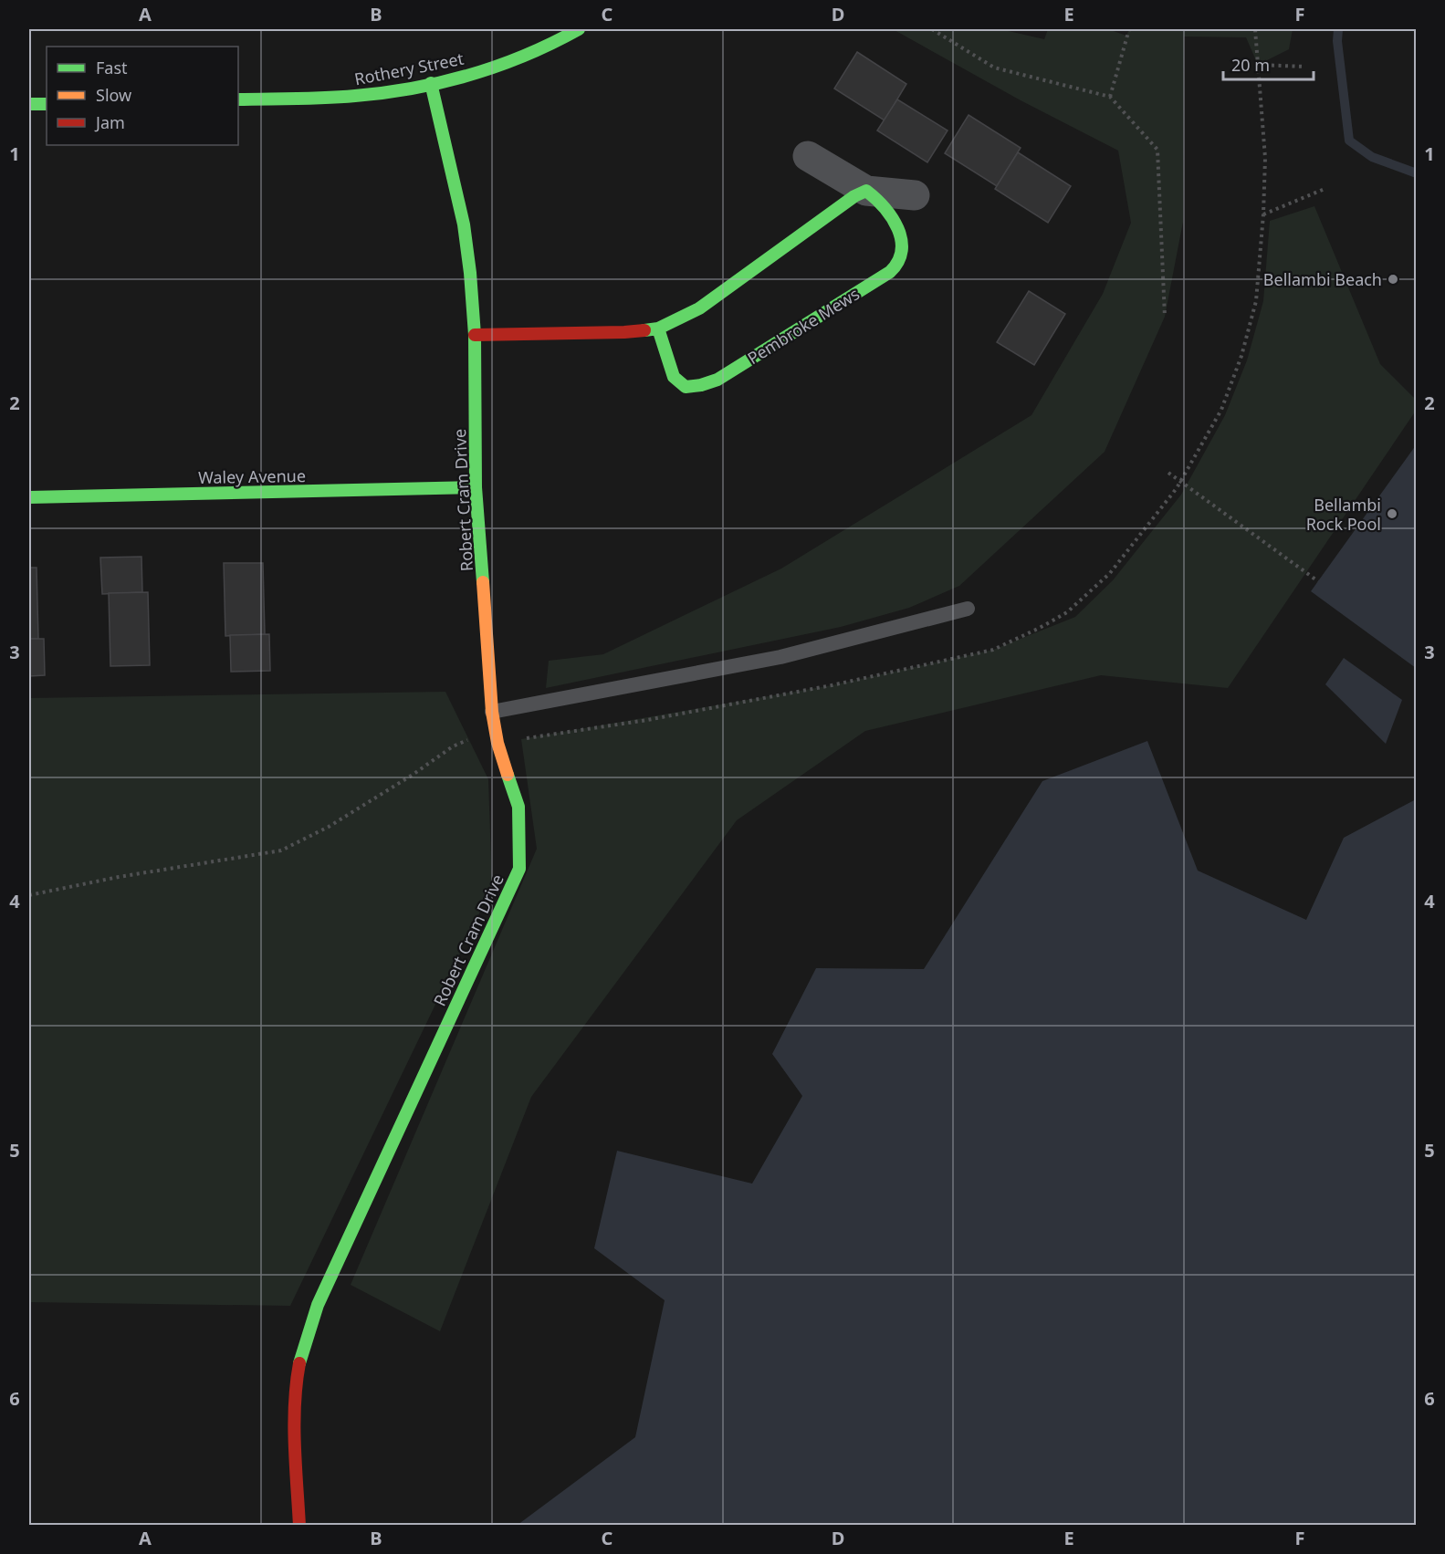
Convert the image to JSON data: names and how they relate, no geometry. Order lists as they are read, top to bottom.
{
  "streets": {
    "street": [
      "Rothery Street",
      "Pembroke Mews",
      "Waley Avenue",
      "Robert Cram Drive"
    ]
  },
  "crossings": [
    ["Rothery Street", "Robert Cram Drive"],
    ["Waley Avenue", "Robert Cram Drive"]
  ],
  "places": ["Bellambi Beach", "Bellambi Rock Pool"],
  "legend": ["Fast", "Slow", "Jam"],
  "scale_bar": "20 m",
  "grid": {
    "columns": [
      "A",
      "B",
      "C",
      "D",
      "E",
      "F"
    ],
    "rows": [
      "1",
      "2",
      "3",
      "4",
      "5",
      "6"
    ]
  }
}
